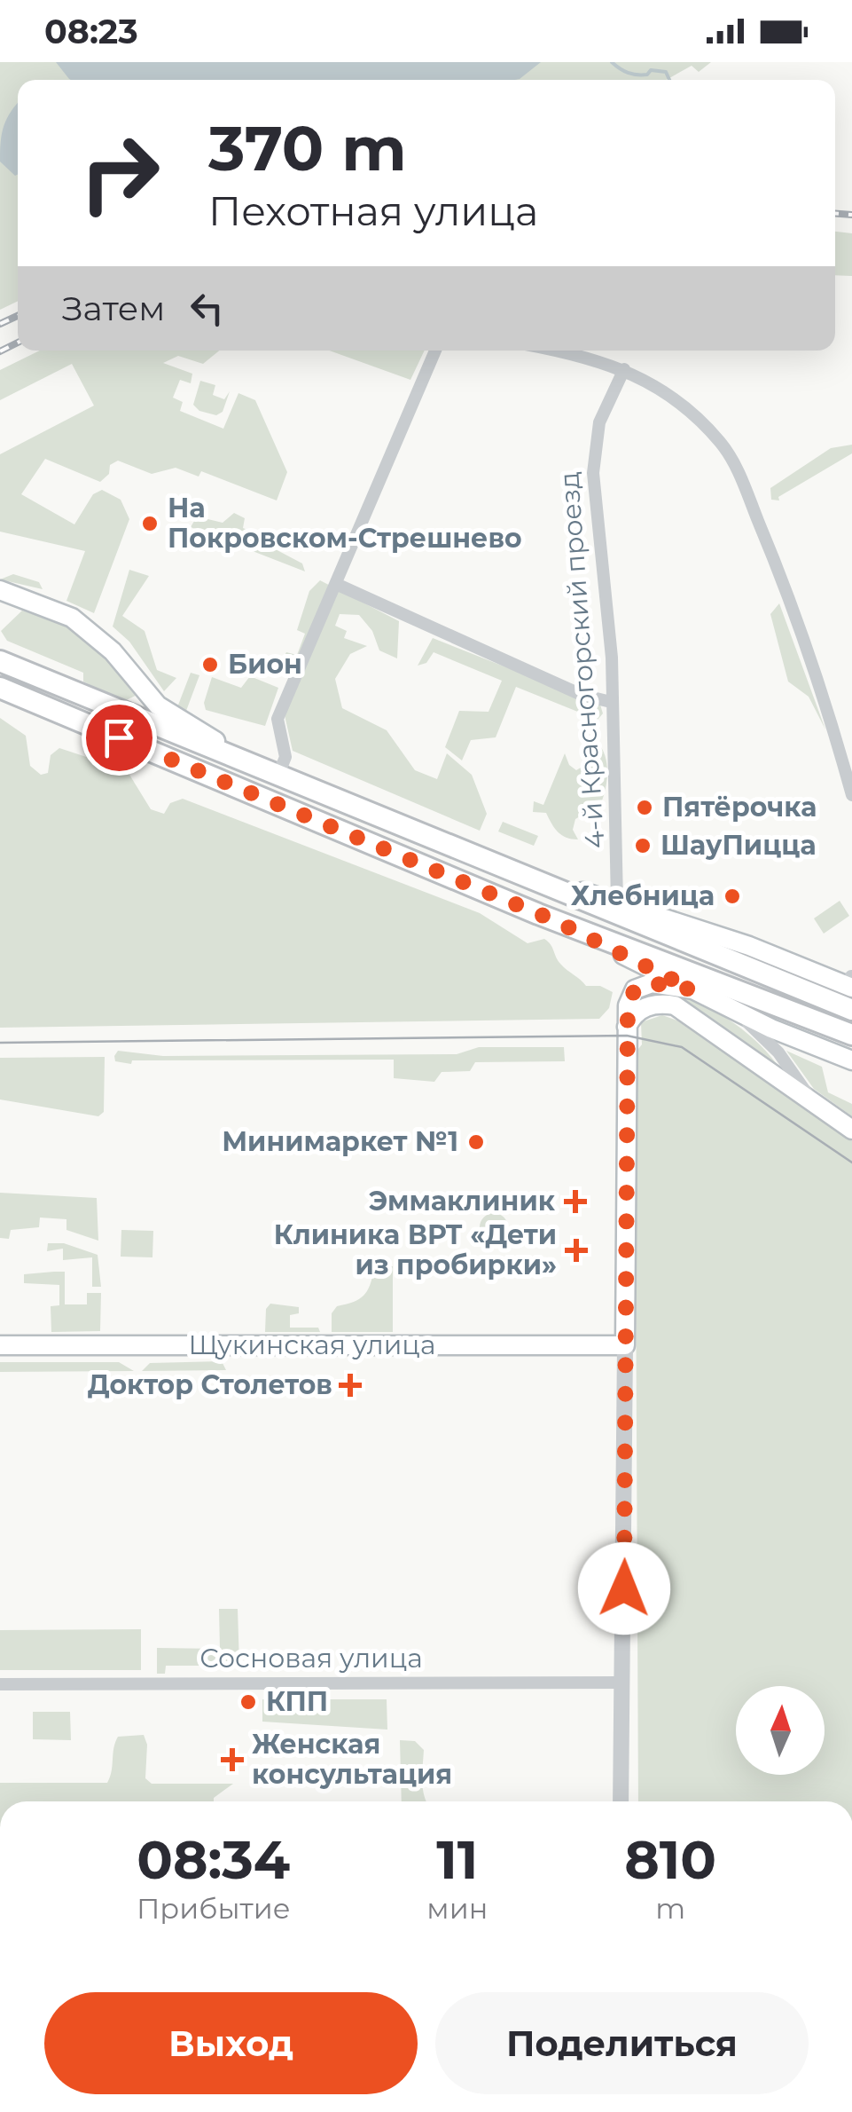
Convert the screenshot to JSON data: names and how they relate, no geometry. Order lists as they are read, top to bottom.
{
  "streets": {
    "main road": ["Щукинская улица"],
    "street": ["4-й Красногорский проезд", "Сосновая улица"]
  },
  "places": {
    "other": [
      "На Покровском-Стрешнево",
      "Бион",
      "Пятёрочка",
      "ШауПицца",
      "Хлебница",
      "Минимаркет №1",
      "КПП"
    ],
    "health": [
      "Эммаклиник",
      "Клиника ВРТ «Дети из пробирки»",
      "Доктор Столетов",
      "Женская консультация"
    ]
  },
  "north": "top",
  "page": {
    "status": "08:23",
    "turn": ["370 m", "Пехотная улица"],
    "then": "Затем",
    "eta": [
      "08:34",
      "Прибытие",
      "11",
      "мин",
      "810",
      "m"
    ],
    "buttons": ["Выход", "Поделиться"]
  }
}
